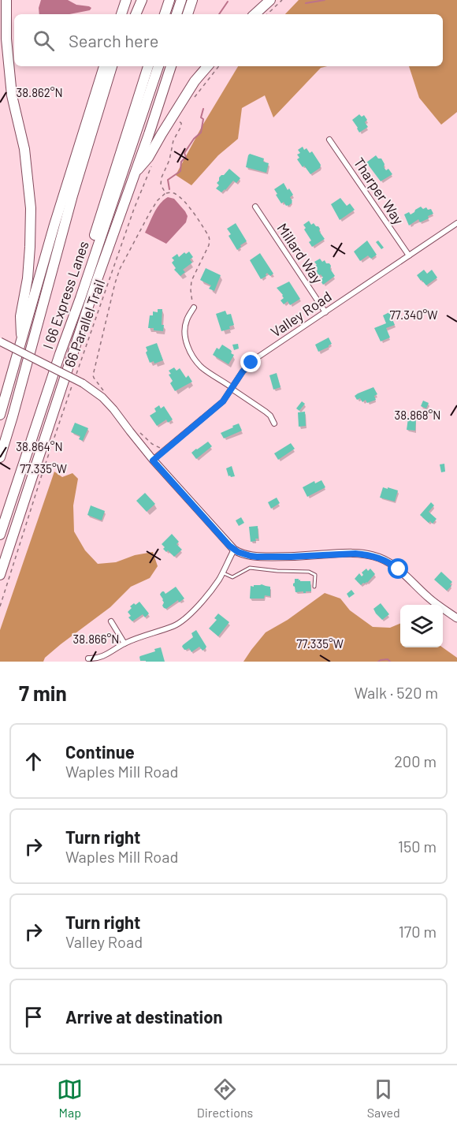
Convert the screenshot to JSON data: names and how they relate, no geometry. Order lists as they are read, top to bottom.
{
  "streets": {
    "highway": ["I 66 Express Lanes"],
    "street": ["Tharper Way", "Millard Way", "Valley Road"],
    "path": ["66 Parallel Trail"]
  },
  "crossings": [
    ["Tharper Way", "Valley Road"],
    ["Millard Way", "Valley Road"]
  ],
  "page": {
    "search": "Search here",
    "heading": ["7 min", "Walk · 520 m"],
    "list": [
      ["Continue", "Waples Mill Road", "200 m"],
      ["Turn right", "Waples Mill Road", "150 m"],
      ["Turn right", "Valley Road", "170 m"],
      "Arrive at destination"
    ],
    "nav": ["Map", "Directions", "Saved"]
  },
  "coordinates": [
    "38.862°N",
    "77.340°W",
    "38.868°N",
    "38.864°N",
    "77.335°W",
    "38.866°N"
  ]
}
